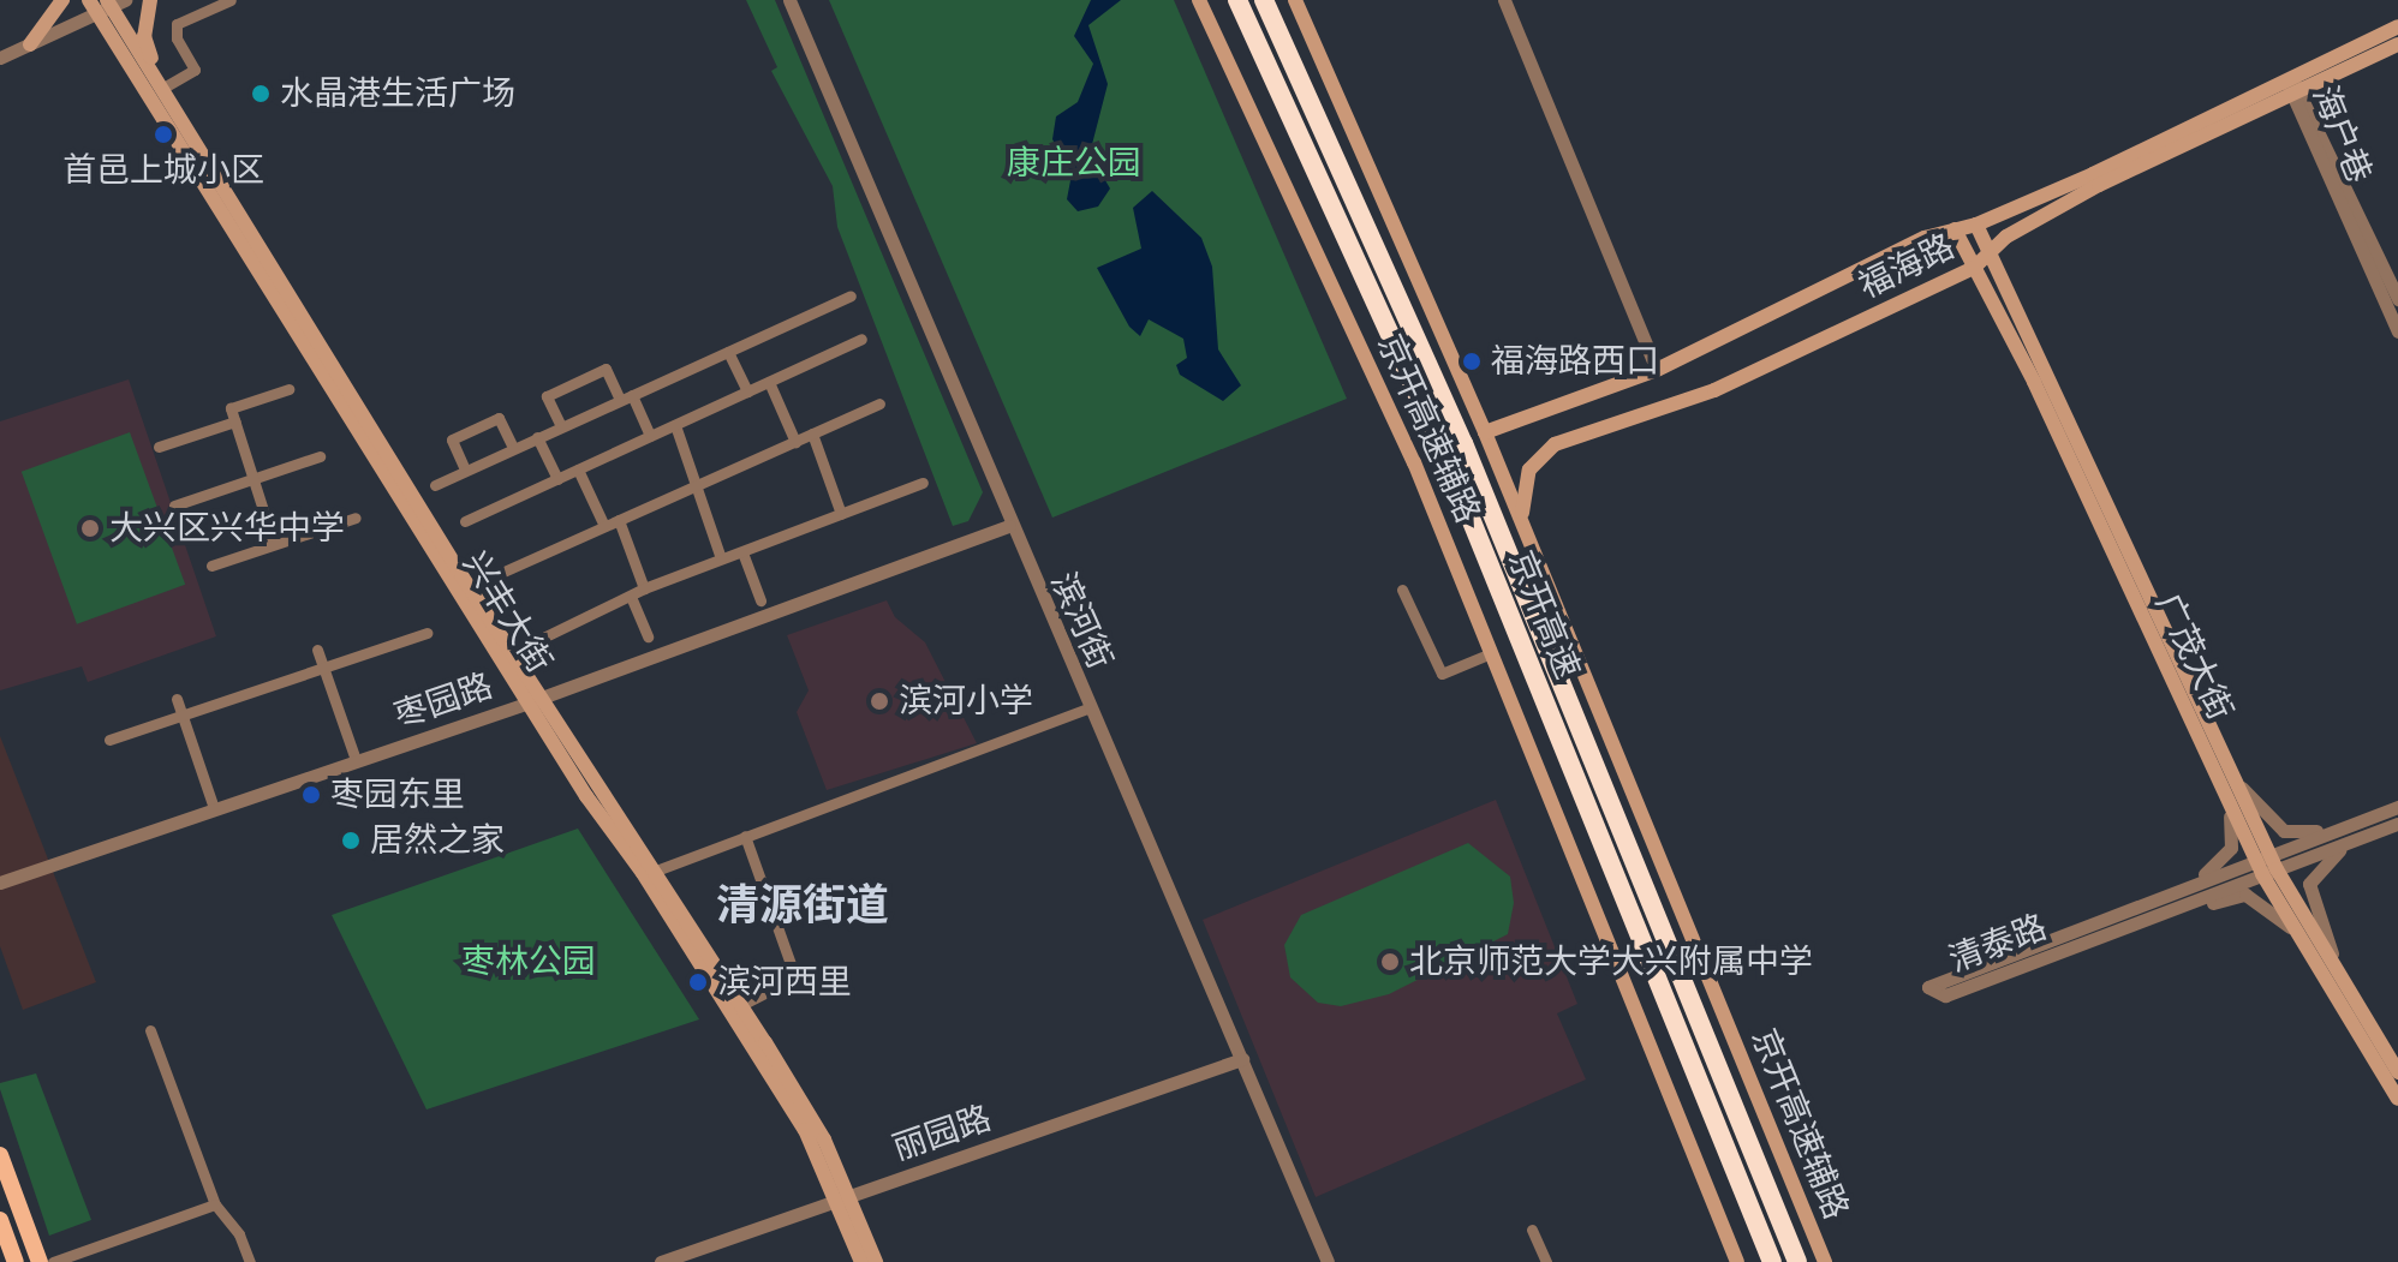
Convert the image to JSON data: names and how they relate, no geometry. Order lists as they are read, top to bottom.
{
  "streets": {
    "highway": ["京开高速"],
    "main road": [
      "福海路",
      "京开高速辅路",
      "兴丰大街",
      "广茂大街"
    ],
    "street": [
      "海户巷",
      "滨河街",
      "枣园路",
      "清泰路",
      "丽园路"
    ]
  },
  "crossings": [
    ["海户巷", "福海路"],
    ["福海路", "京开高速辅路"],
    ["福海路", "广茂大街"],
    ["兴丰大街", "枣园路"],
    ["兴丰大街", "丽园路"],
    ["滨河街", "枣园路"],
    ["滨河街", "丽园路"],
    ["广茂大街", "清泰路"]
  ],
  "districts": ["清源街道"],
  "parks": ["康庄公园", "枣林公园"],
  "places": [
    "水晶港生活广场",
    "首邑上城小区",
    "福海路西口",
    "大兴区兴华中学",
    "滨河小学",
    "枣园东里",
    "居然之家",
    "北京师范大学大兴附属中学",
    "滨河西里"
  ]
}
